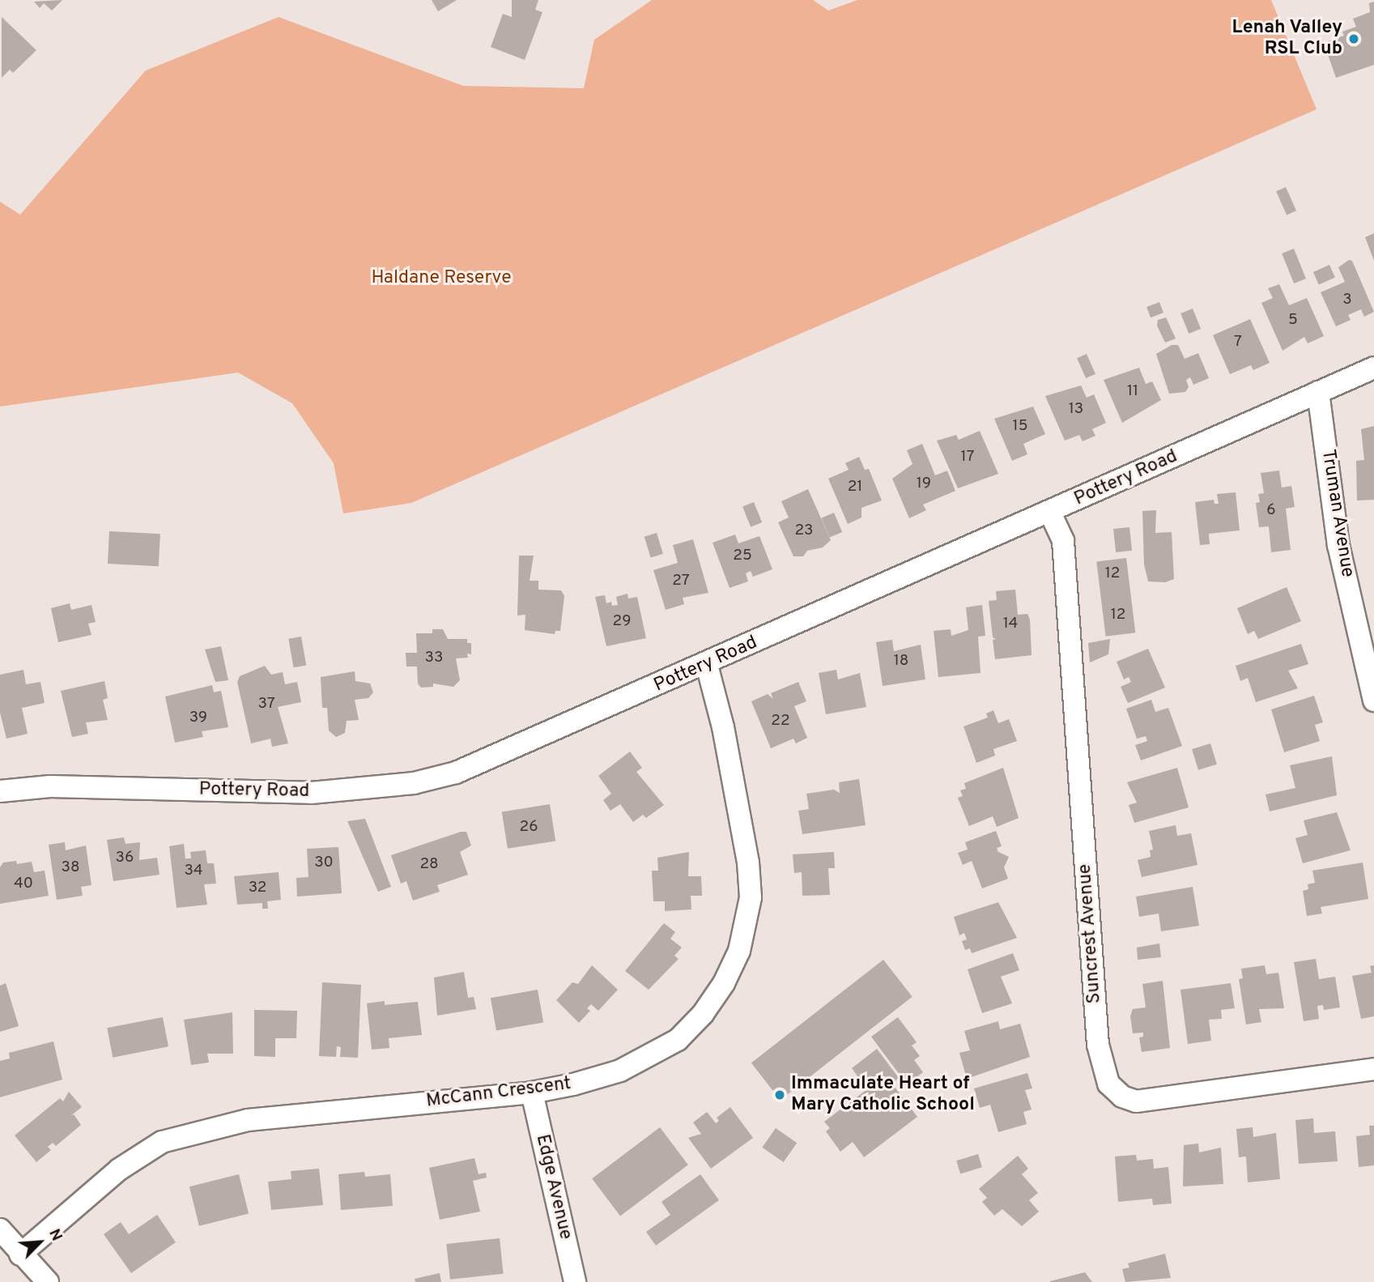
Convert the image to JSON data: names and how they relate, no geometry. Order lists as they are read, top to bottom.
{
  "streets": {
    "street": [
      "Pottery Road",
      "Truman Avenue",
      "Suncrest Avenue",
      "McCann Crescent",
      "Edge Avenue"
    ]
  },
  "crossings": [
    ["Pottery Road", "Truman Avenue"],
    ["Pottery Road", "Suncrest Avenue"],
    ["Pottery Road", "McCann Crescent"],
    ["McCann Crescent", "Edge Avenue"]
  ],
  "parks": ["Haldane Reserve"],
  "places": ["Lenah Valley RSL Club", "Immaculate Heart of Mary Catholic School"],
  "house_numbers": [
    "3",
    "5",
    "7",
    "11",
    "13",
    "15",
    "17",
    "19",
    "21",
    "6",
    "23",
    "25",
    "12",
    "27",
    "12",
    "29",
    "14",
    "33",
    "18",
    "37",
    "39",
    "22",
    "26",
    "36",
    "30",
    "28",
    "38",
    "34",
    "40",
    "32"
  ],
  "north": "top right"
}
